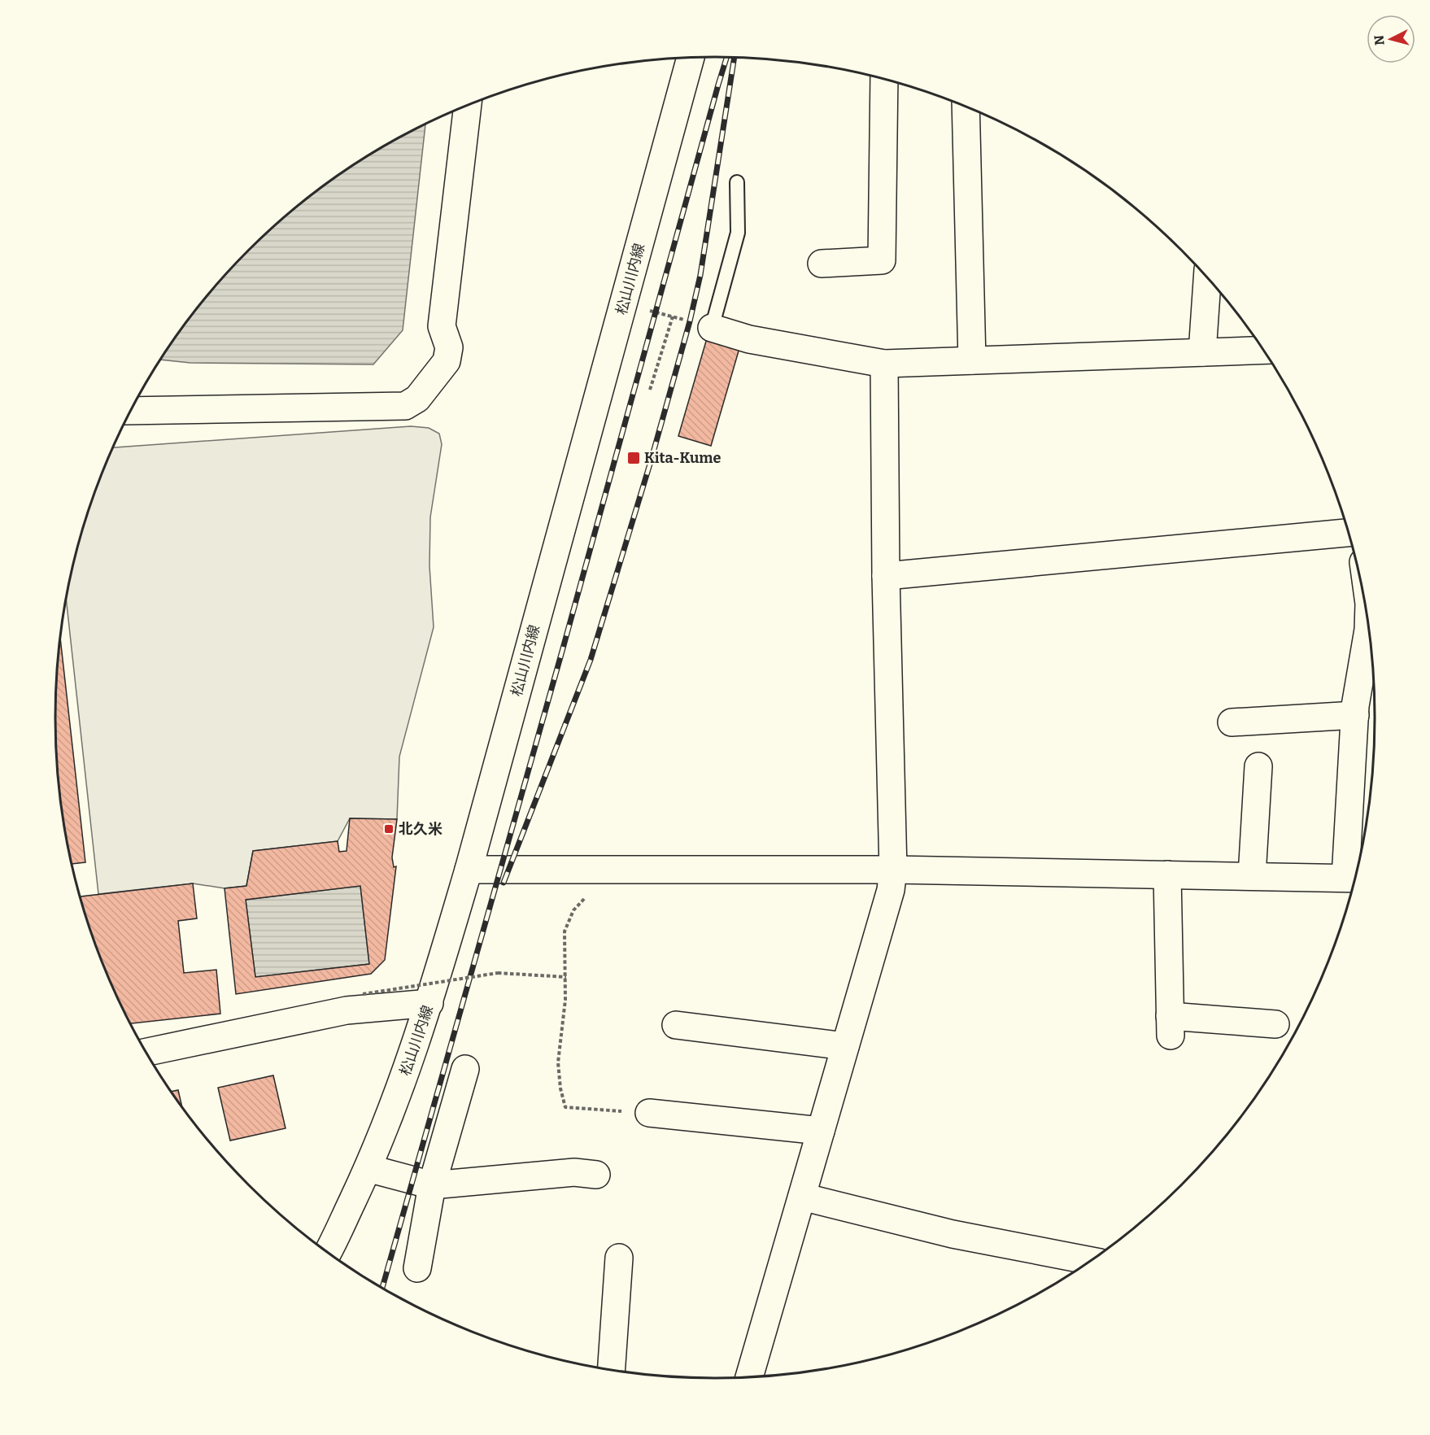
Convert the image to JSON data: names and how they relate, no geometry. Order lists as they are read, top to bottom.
{
  "streets": {
    "street": ["松山川内線"]
  },
  "places": {
    "transit": ["Kita-Kume", "北久米"]
  },
  "north": "left"
}
